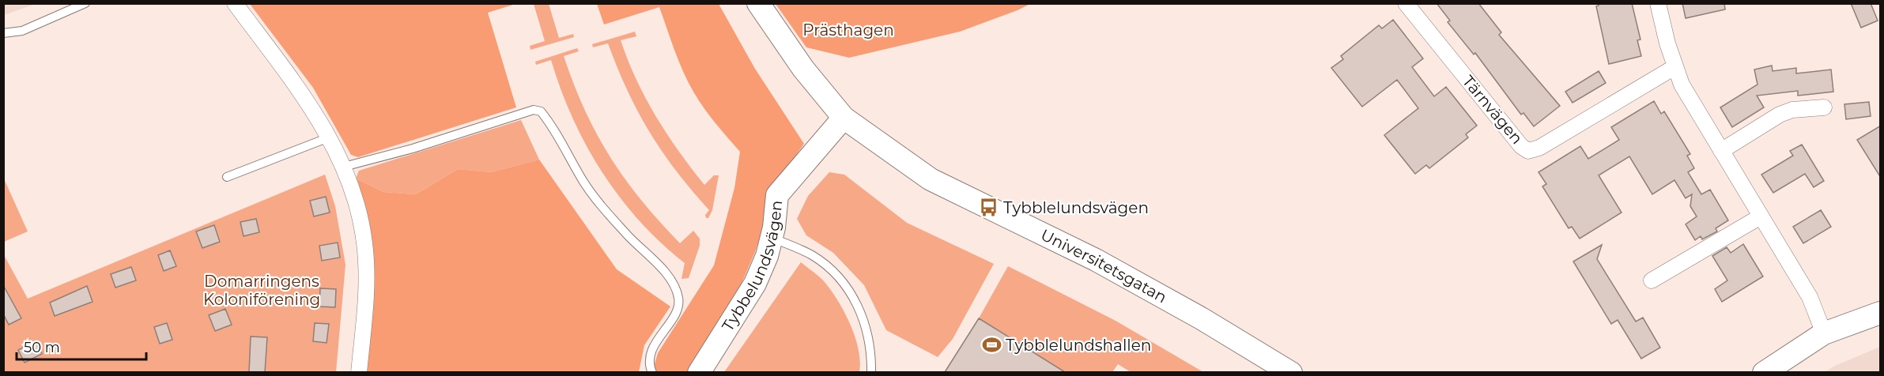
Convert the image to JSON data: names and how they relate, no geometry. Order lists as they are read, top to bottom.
{
  "streets": {
    "street": ["Tärnvägen", "Tybbelundsvägen", "Universitetsgatan"]
  },
  "crossings": [
    ["Tybbelundsvägen", "Universitetsgatan"]
  ],
  "parks": ["Prästhagen", "Domarringens Koloniförening"],
  "places": {
    "bus stop": ["Tybblelundsvägen"],
    "sports": ["Tybblelundshallen"]
  },
  "scale_bar": "50 m"
}
